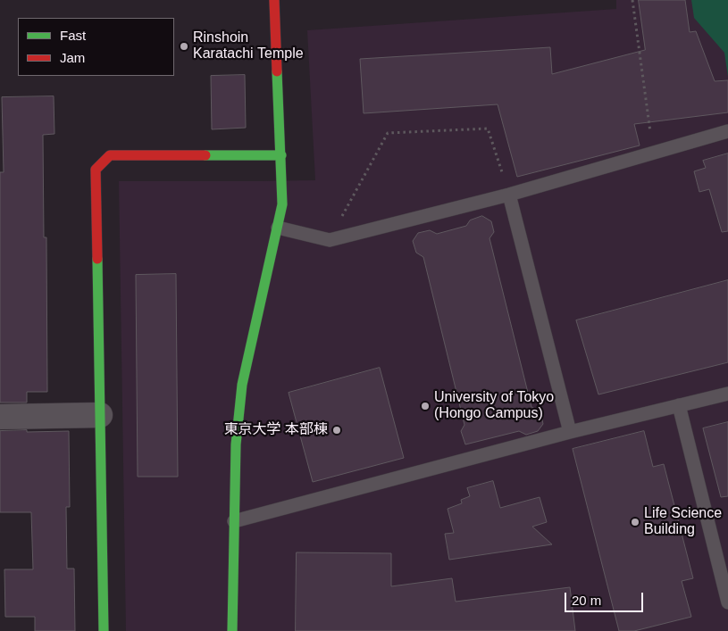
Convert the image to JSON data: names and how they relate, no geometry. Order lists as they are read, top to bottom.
{
  "places": [
    "Rinshoin Karatachi Temple",
    "University of Tokyo (Hongo Campus)",
    "東京大学 本部棟",
    "Life Science Building"
  ],
  "legend": ["Fast", "Jam"],
  "scale_bar": "20 m"
}
